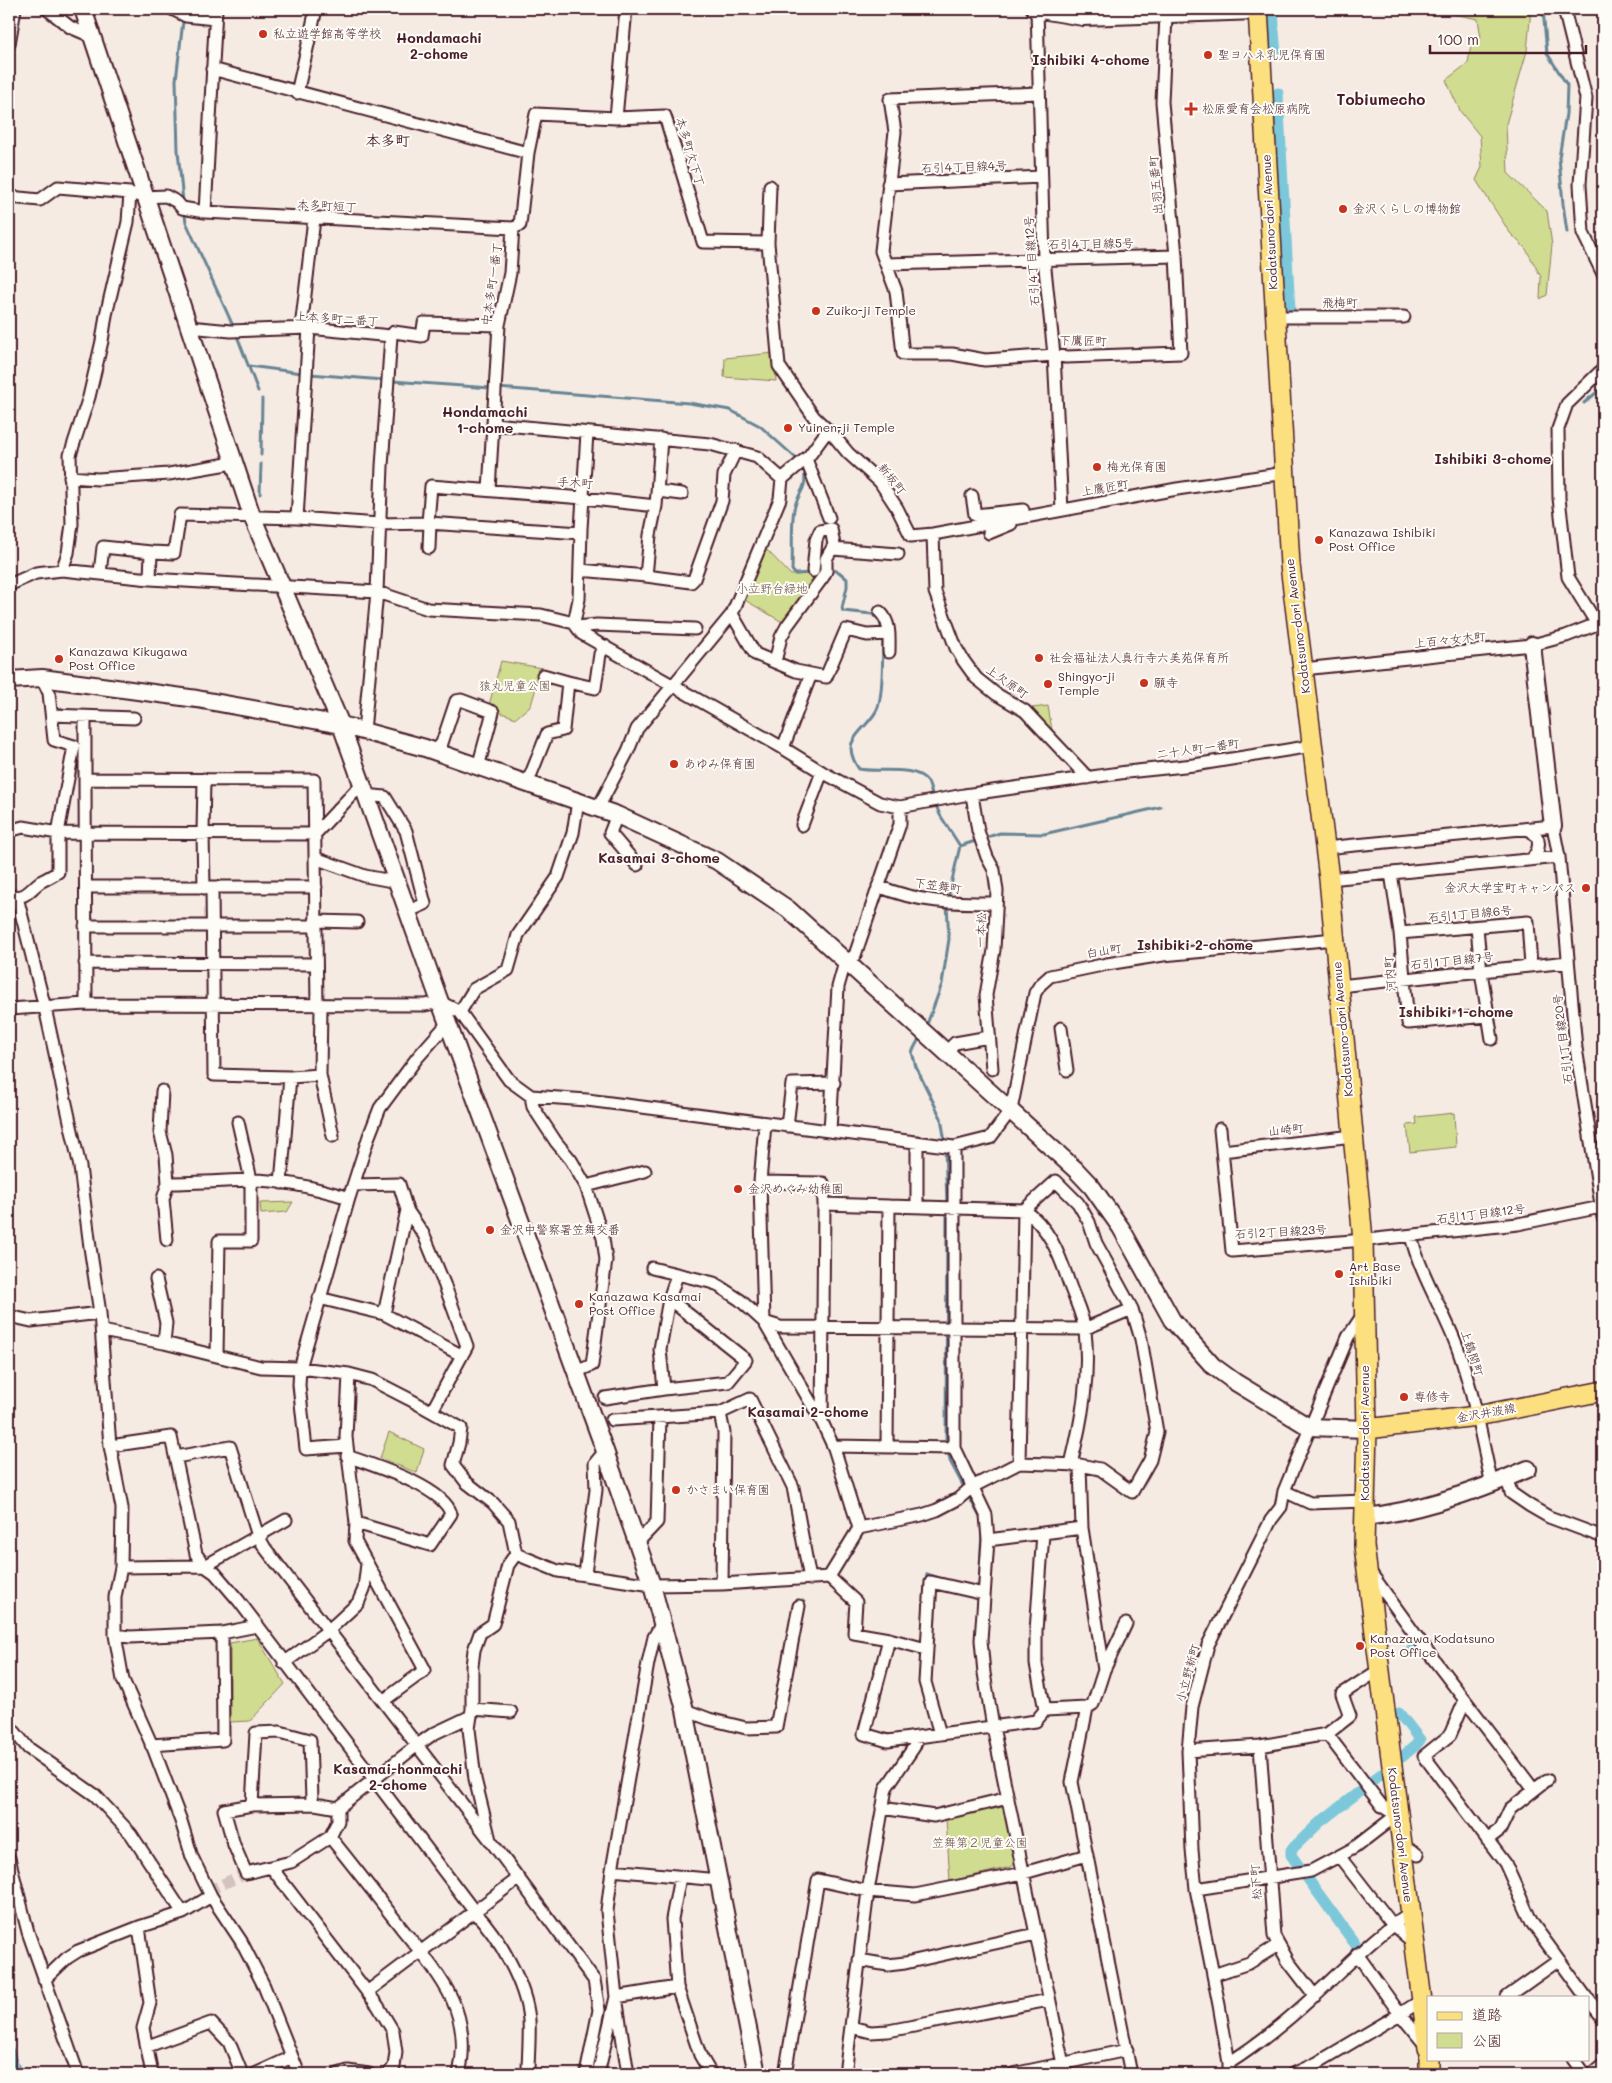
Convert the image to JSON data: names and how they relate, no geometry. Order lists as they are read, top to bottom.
{
  "streets": {
    "main road": ["Kodatsuno-dori Avenue", "金沢井波線"],
    "street": [
      "本多町欠下丁",
      "石引4丁目線4号",
      "出羽五番町",
      "本多町短丁",
      "石引4丁目線5号",
      "石引4丁目線12号",
      "中本多町一番丁",
      "飛梅町",
      "上本多町二番丁",
      "下鷹匠町",
      "新坂町",
      "手木町",
      "上鷹匠町",
      "上百々女木町",
      "上欠原町",
      "二十人町一番町",
      "下笠舞町",
      "石引1丁目線6号",
      "一本松",
      "白山町",
      "石引1丁目線7号",
      "河内町",
      "石引1丁目線20号",
      "山崎町",
      "石引1丁目線12号",
      "石引2丁目線23号",
      "上鶴間町",
      "小立野新町",
      "松下町"
    ]
  },
  "crossings": [
    ["石引4丁目線4号", "石引4丁目線12号"],
    ["出羽五番町", "石引4丁目線5号"],
    ["出羽五番町", "下鷹匠町"],
    ["本多町短丁", "中本多町一番丁"],
    ["Kodatsuno-dori Avenue", "飛梅町"],
    ["Kodatsuno-dori Avenue", "上鷹匠町"],
    ["Kodatsuno-dori Avenue", "上百々女木町"],
    ["Kodatsuno-dori Avenue", "二十人町一番町"],
    ["Kodatsuno-dori Avenue", "白山町"],
    ["Kodatsuno-dori Avenue", "石引1丁目線7号"],
    ["Kodatsuno-dori Avenue", "山崎町"],
    ["Kodatsuno-dori Avenue", "石引1丁目線12号"],
    ["Kodatsuno-dori Avenue", "石引2丁目線23号"],
    ["Kodatsuno-dori Avenue", "金沢井波線"],
    ["Kodatsuno-dori Avenue", "小立野新町"],
    ["石引4丁目線5号", "石引4丁目線12号"],
    ["石引4丁目線5号", "下鷹匠町"],
    ["石引4丁目線12号", "下鷹匠町"],
    ["石引4丁目線12号", "上鷹匠町"],
    ["中本多町一番丁", "上本多町二番丁"],
    ["中本多町一番丁", "手木町"],
    ["新坂町", "上鷹匠町"],
    ["新坂町", "上欠原町"],
    ["上鷹匠町", "上欠原町"],
    ["上欠原町", "二十人町一番町"],
    ["二十人町一番町", "一本松"],
    ["下笠舞町", "一本松"],
    ["石引1丁目線6号", "石引1丁目線7号"],
    ["石引1丁目線6号", "河内町"],
    ["石引1丁目線7号", "河内町"],
    ["石引1丁目線7号", "石引1丁目線20号"],
    ["石引1丁目線20号", "石引1丁目線12号"],
    ["山崎町", "石引2丁目線23号"],
    ["石引1丁目線12号", "石引2丁目線23号"],
    ["石引1丁目線12号", "上鶴間町"],
    ["上鶴間町", "金沢井波線"]
  ],
  "districts": [
    "Hondamachi 2-chome",
    "Ishibiki 4-chome",
    "Tobiumecho",
    "本多町",
    "Hondamachi 1-chome",
    "Ishibiki 3-chome",
    "Kasamai 3-chome",
    "Ishibiki 2-chome",
    "Ishibiki 1-chome",
    "Kasamai 2-chome",
    "Kasamai-honmachi 2-chome"
  ],
  "parks": ["小立野台緑地", "猿丸児童公園", "笠舞第２児童公園"],
  "places": {
    "other": [
      "私立遊学館高等学校",
      "聖ヨハネ乳児保育園",
      "金沢くらしの博物館",
      "Zuiko-ji Temple",
      "Yuinen-ji Temple",
      "梅光保育園",
      "Kanazawa Ishibiki Post Office",
      "社会福祉法人真行寺六美苑保育所",
      "Kanazawa Kikugawa Post Office",
      "願寺",
      "Shingyo-ji Temple",
      "あゆみ保育園",
      "金沢大学宝町キャンパス",
      "金沢めぐみ幼稚園",
      "金沢中警察署笠舞交番",
      "Art Base Ishibiki",
      "Kanazawa Kasamai Post Office",
      "専修寺",
      "かさまい保育園",
      "Kanazawa Kodatsuno Post Office"
    ],
    "health": ["松原愛育会松原病院"]
  },
  "legend": ["道路", "公園"],
  "scale_bar": "100 m"
}
